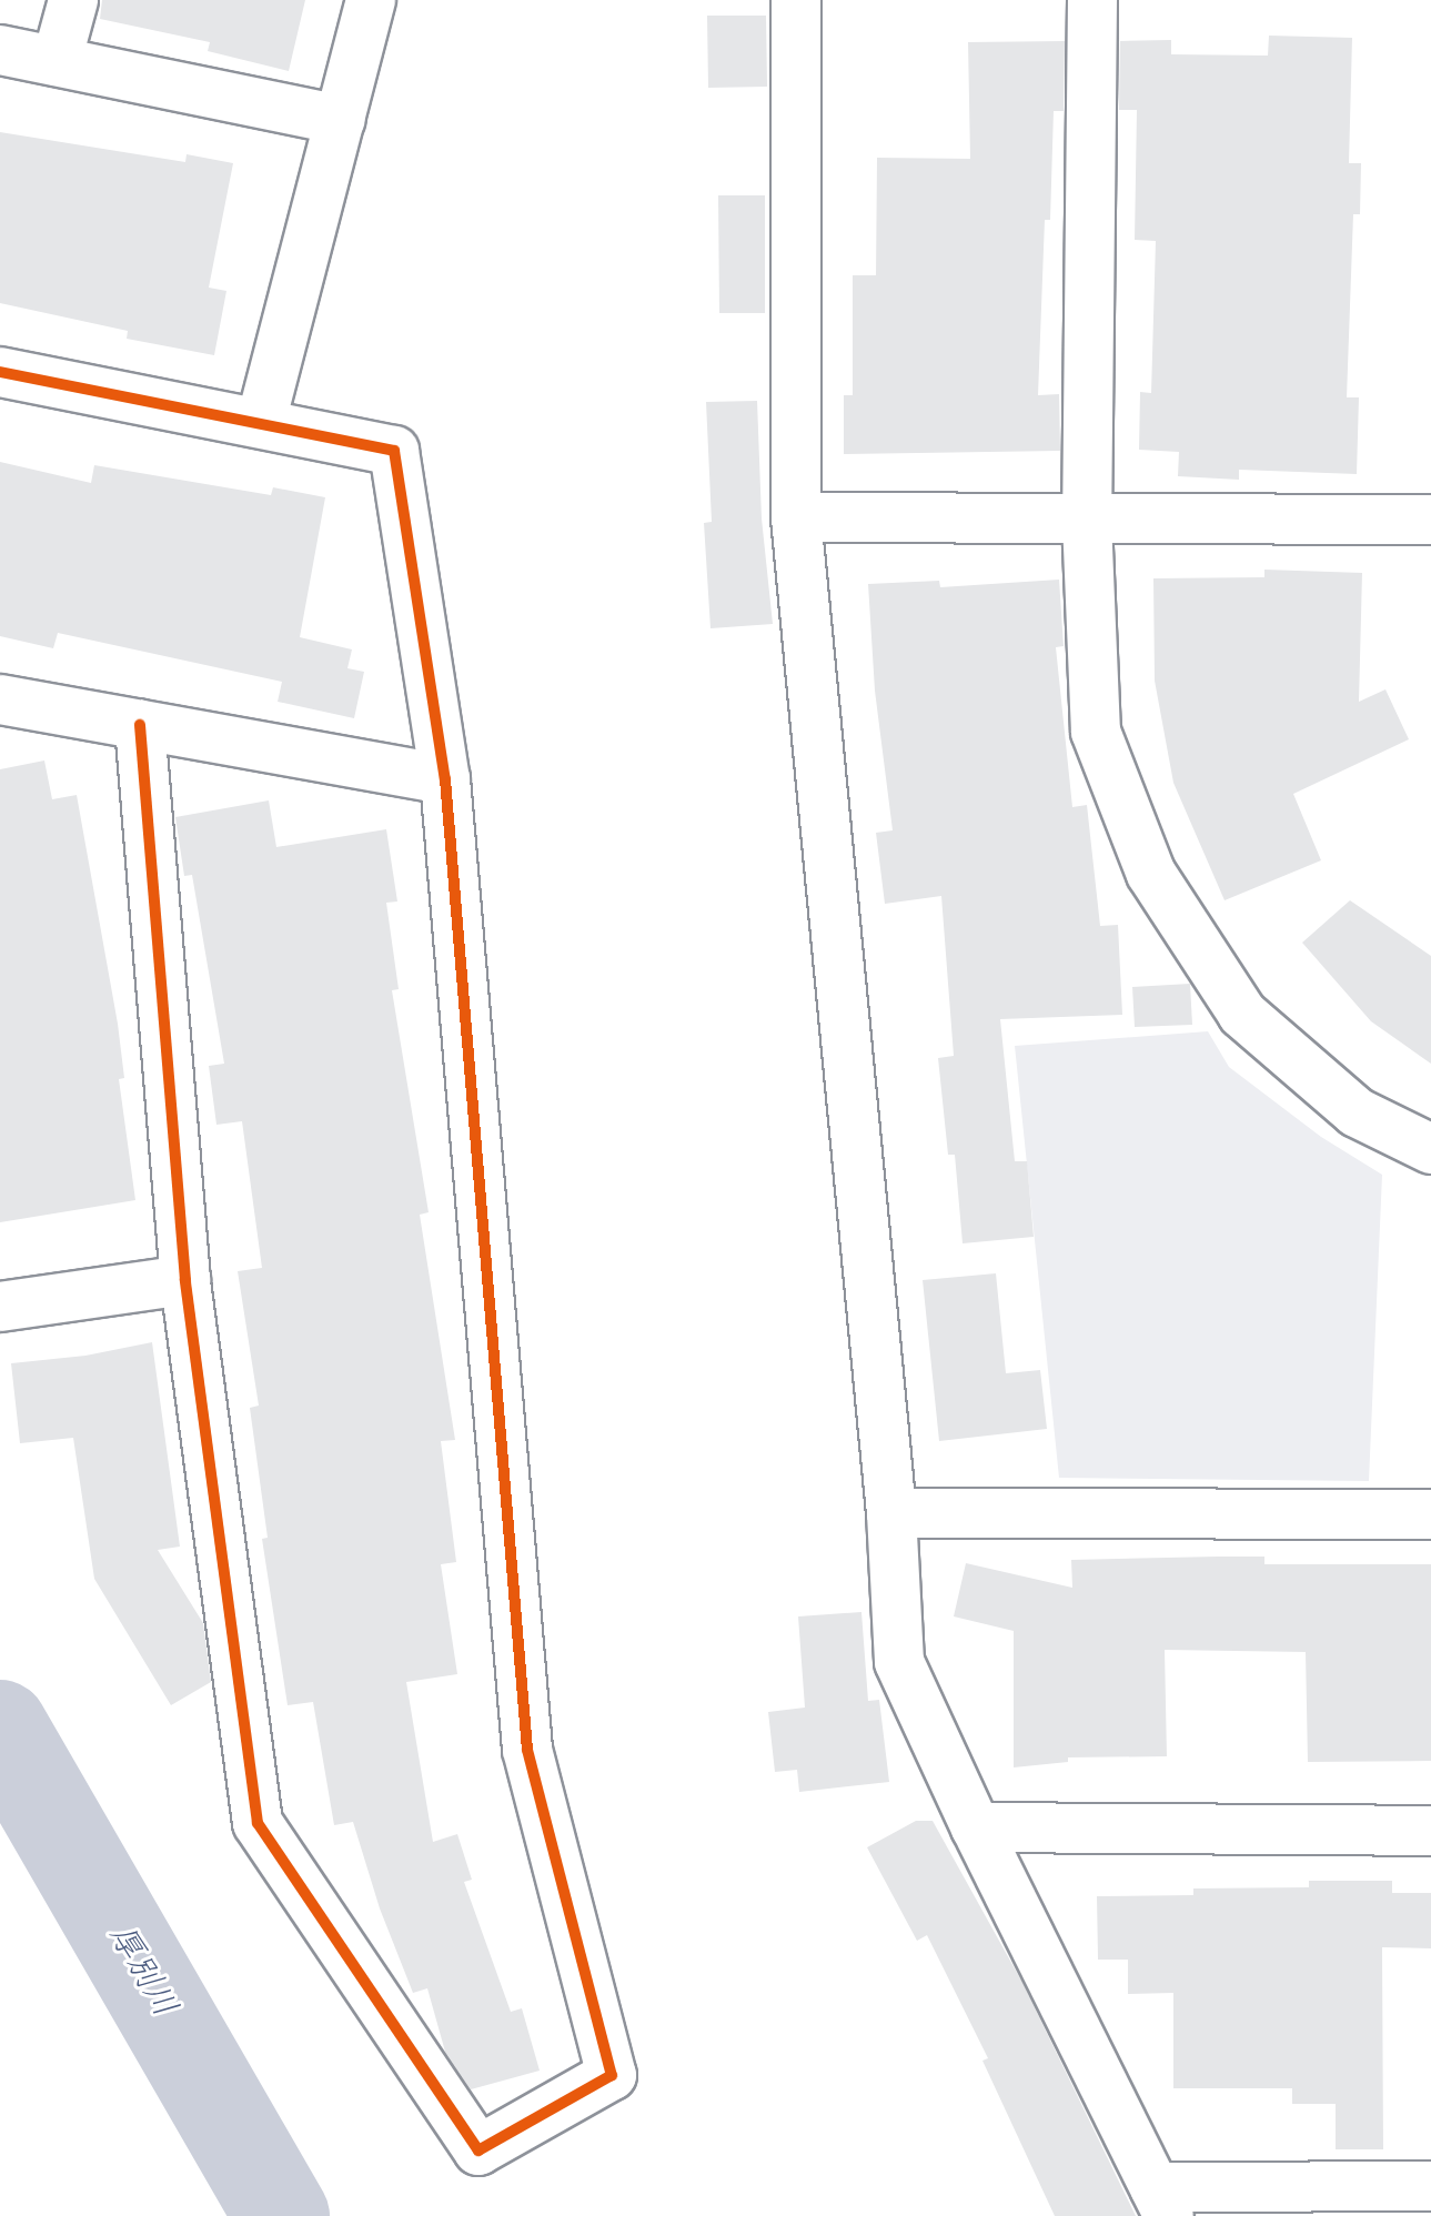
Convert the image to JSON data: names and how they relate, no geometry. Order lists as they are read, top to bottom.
{
  "water": ["厚別川"]
}
